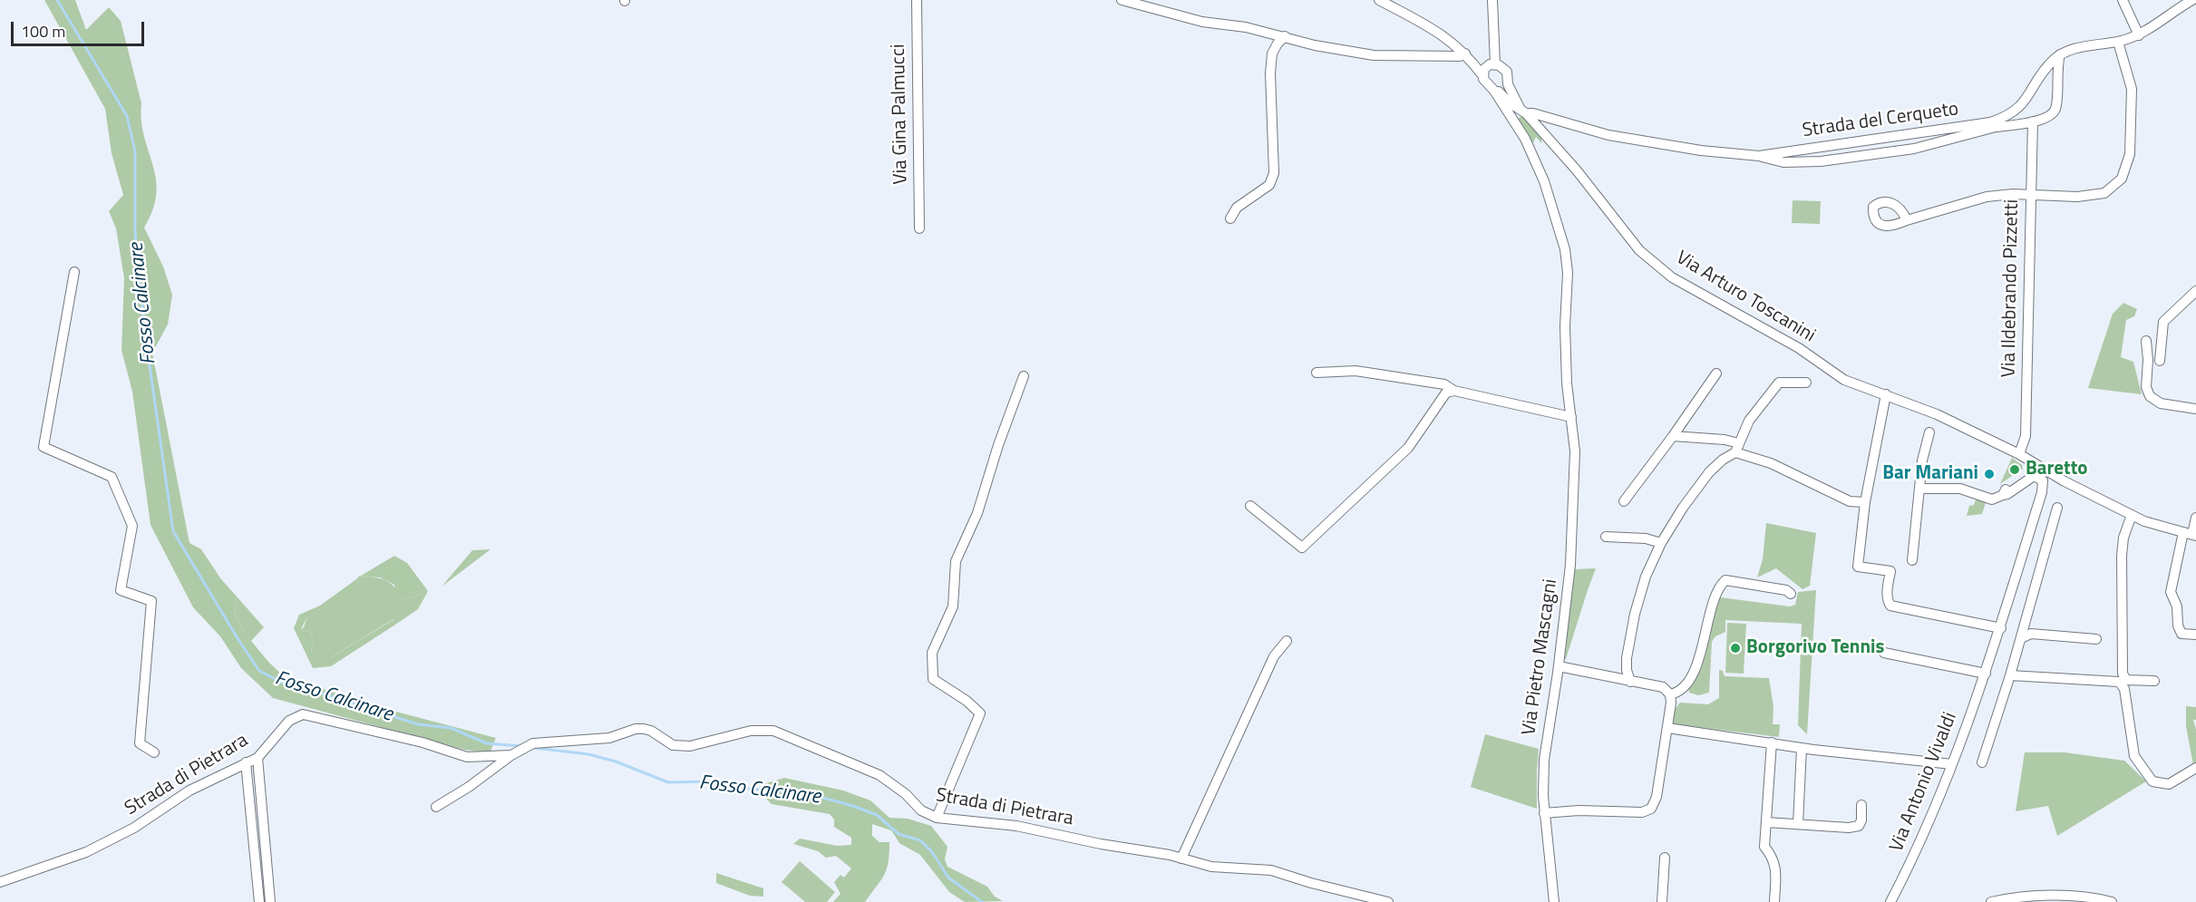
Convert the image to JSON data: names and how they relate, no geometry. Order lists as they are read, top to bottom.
{
  "streets": {
    "street": [
      "Via Gina Palmucci",
      "Strada del Cerqueto",
      "Via Ildebrando Pizzetti",
      "Via Arturo Toscanini",
      "Via Pietro Mascagni",
      "Strada di Pietrara",
      "Via Antonio Vivaldi"
    ]
  },
  "crossings": [
    ["Strada del Cerqueto", "Via Ildebrando Pizzetti"],
    ["Strada del Cerqueto", "Via Arturo Toscanini"],
    ["Via Ildebrando Pizzetti", "Via Arturo Toscanini"],
    ["Via Arturo Toscanini", "Via Pietro Mascagni"]
  ],
  "water": ["Fosso Calcinare"],
  "places": ["Baretto", "Bar Mariani", "Borgorivo Tennis"],
  "scale_bar": "100 m"
}
